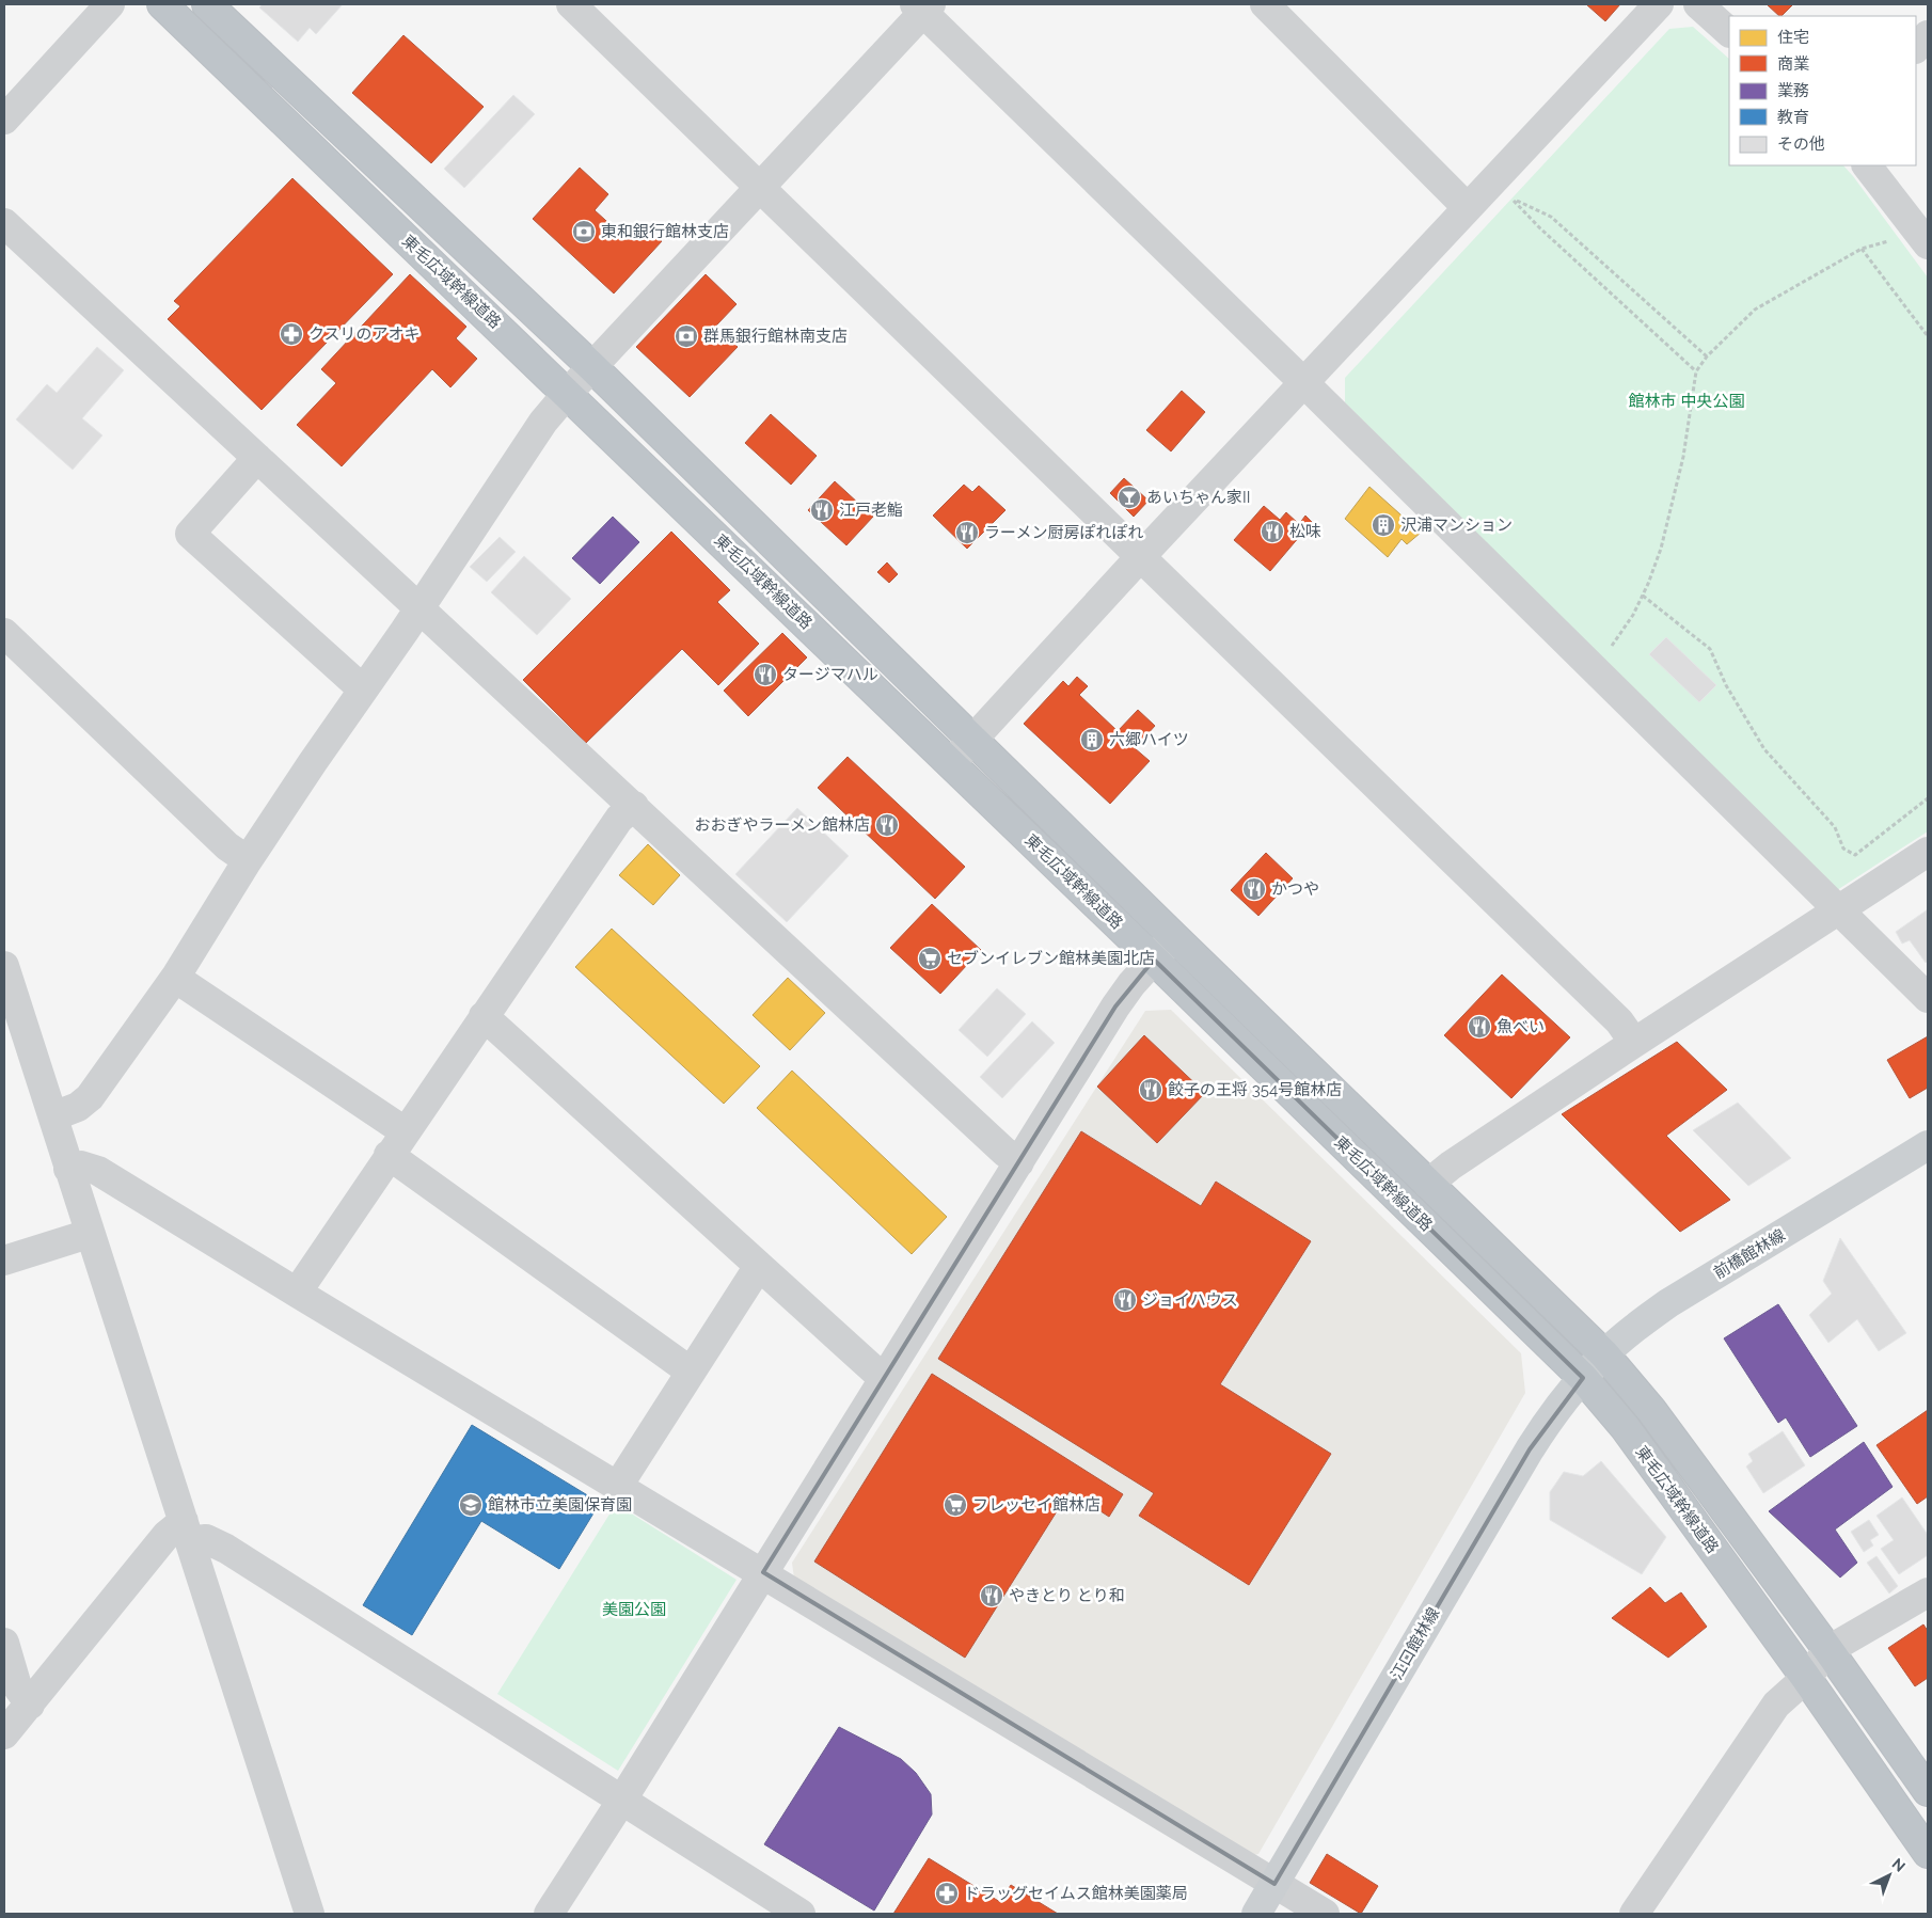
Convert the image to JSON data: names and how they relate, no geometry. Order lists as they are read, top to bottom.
{
  "streets": {
    "highway": ["東毛広域幹線道路"],
    "main road": ["前橋館林線", "江口館林線"]
  },
  "crossings": [
    ["東毛広域幹線道路", "前橋館林線"],
    ["東毛広域幹線道路", "江口館林線"],
    ["前橋館林線", "江口館林線"]
  ],
  "parks": ["館林市 中央公園", "美園公園"],
  "places": {
    "bank": ["東和銀行館林支店", "群馬銀行館林南支店"],
    "pharmacy": ["クスリのアオキ", "ドラッグセイムス館林美園薬局"],
    "bar": ["あいちゃん家II"],
    "restaurant": [
      "江戸老鮨",
      "松味",
      "ラーメン厨房ぽれぽれ",
      "タージマハル",
      "おおぎやラーメン館林店",
      "かつや",
      "魚べい",
      "餃子の王将 354号館林店",
      "ジョイハウス",
      "やきとり とり和"
    ],
    "building": ["沢浦マンション", "六郷ハイツ"],
    "supermarket": ["セブンイレブン館林美園北店", "フレッセイ館林店"],
    "school or university": ["館林市立美園保育園"]
  },
  "legend": [
    "住宅",
    "商業",
    "業務",
    "教育",
    "その他"
  ],
  "north": "top right"
}
